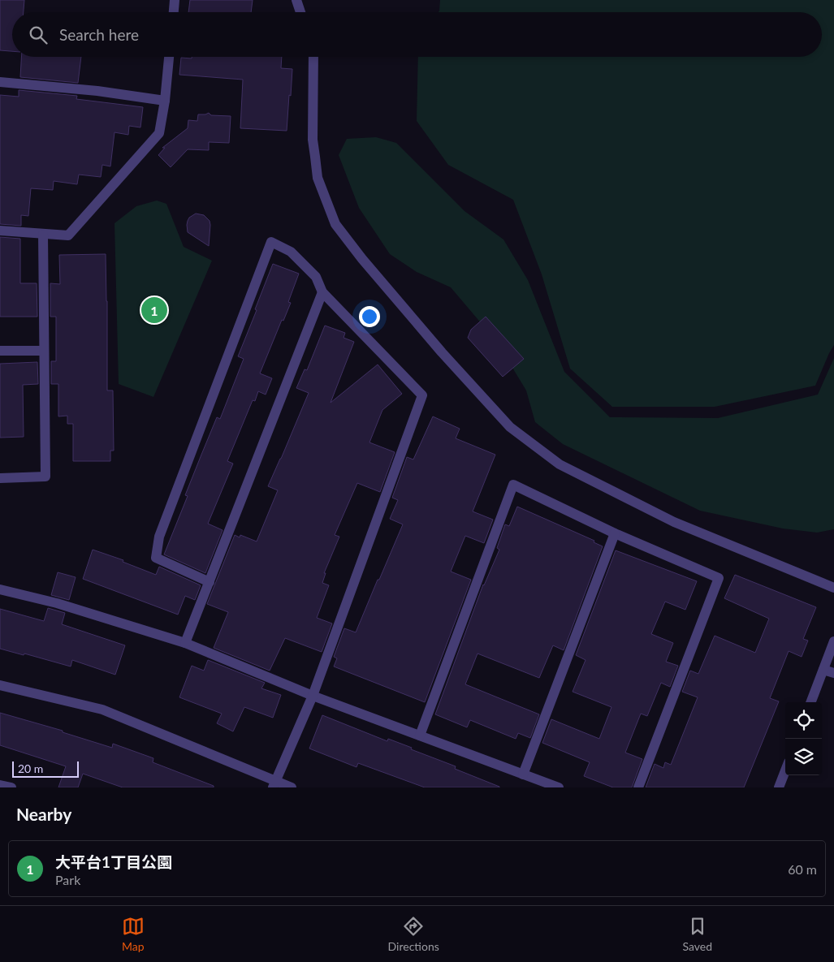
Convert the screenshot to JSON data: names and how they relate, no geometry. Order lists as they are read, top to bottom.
{
  "scale_bar": "20 m",
  "page": {
    "search": "Search here",
    "pins": "1",
    "scale": "20 m",
    "heading": "Nearby",
    "list": [
      {
        "mark": "1",
        "name": "大平台1丁目公園",
        "note": "Park",
        "value": "60 m"
      }
    ],
    "nav": ["Map", "Directions", "Saved"]
  }
}
